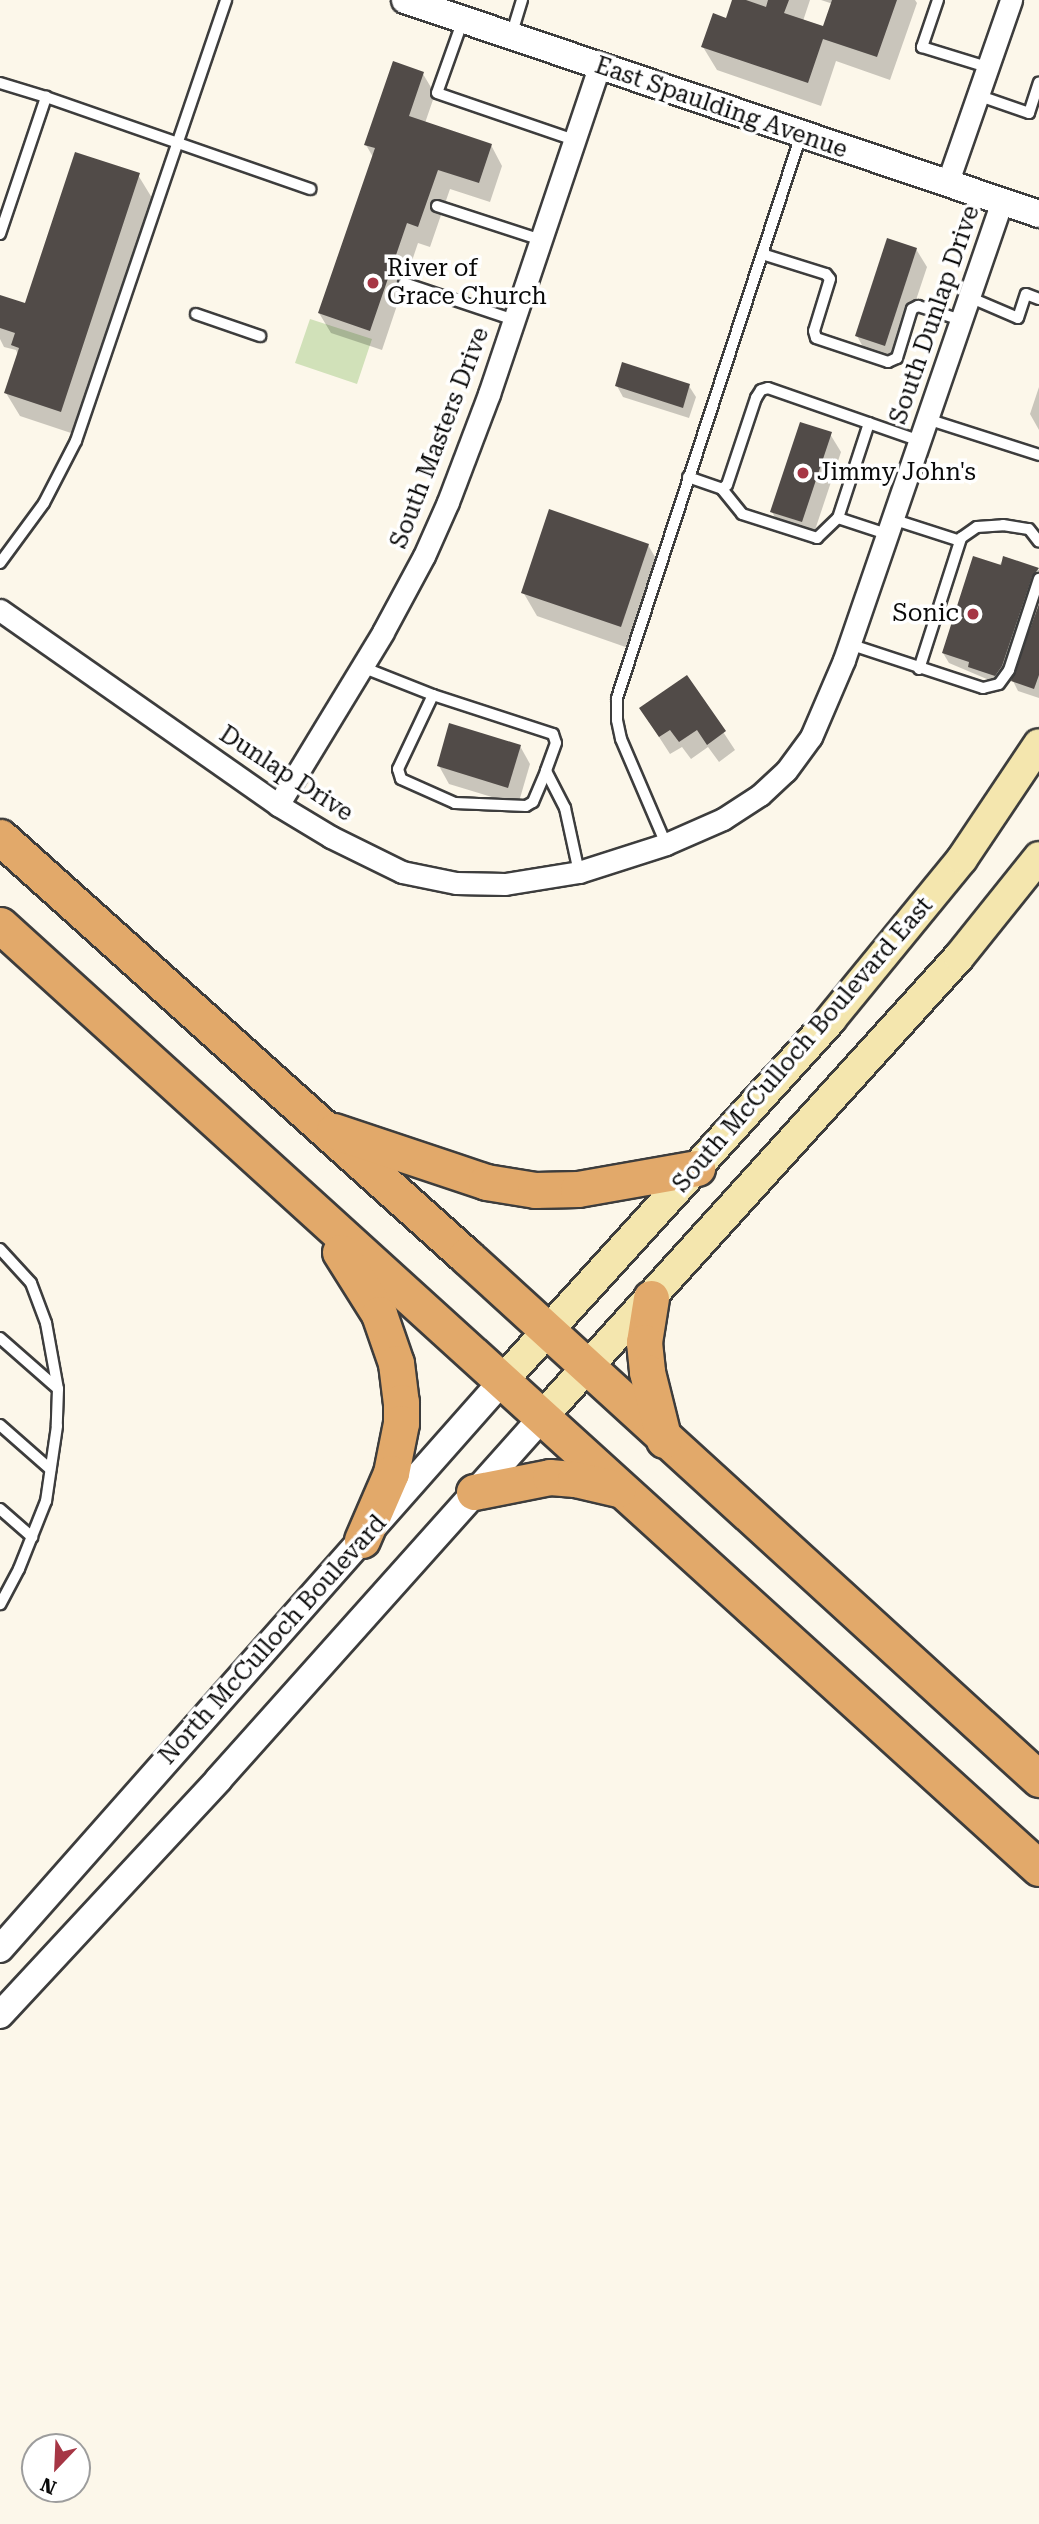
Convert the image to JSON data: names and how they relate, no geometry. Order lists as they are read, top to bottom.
{
  "streets": {
    "main road": ["South McCulloch Boulevard East", "North McCulloch Boulevard"],
    "street": [
      "East Spaulding Avenue",
      "South Dunlap Drive",
      "South Masters Drive",
      "Dunlap Drive"
    ]
  },
  "crossings": [
    ["East Spaulding Avenue", "South Dunlap Drive"],
    ["East Spaulding Avenue", "South Masters Drive"],
    ["South Dunlap Drive", "Dunlap Drive"],
    ["South Masters Drive", "Dunlap Drive"],
    ["South McCulloch Boulevard East", "North McCulloch Boulevard"]
  ],
  "places": ["River of Grace Church", "Jimmy John's", "Sonic"],
  "north": "bottom left"
}
